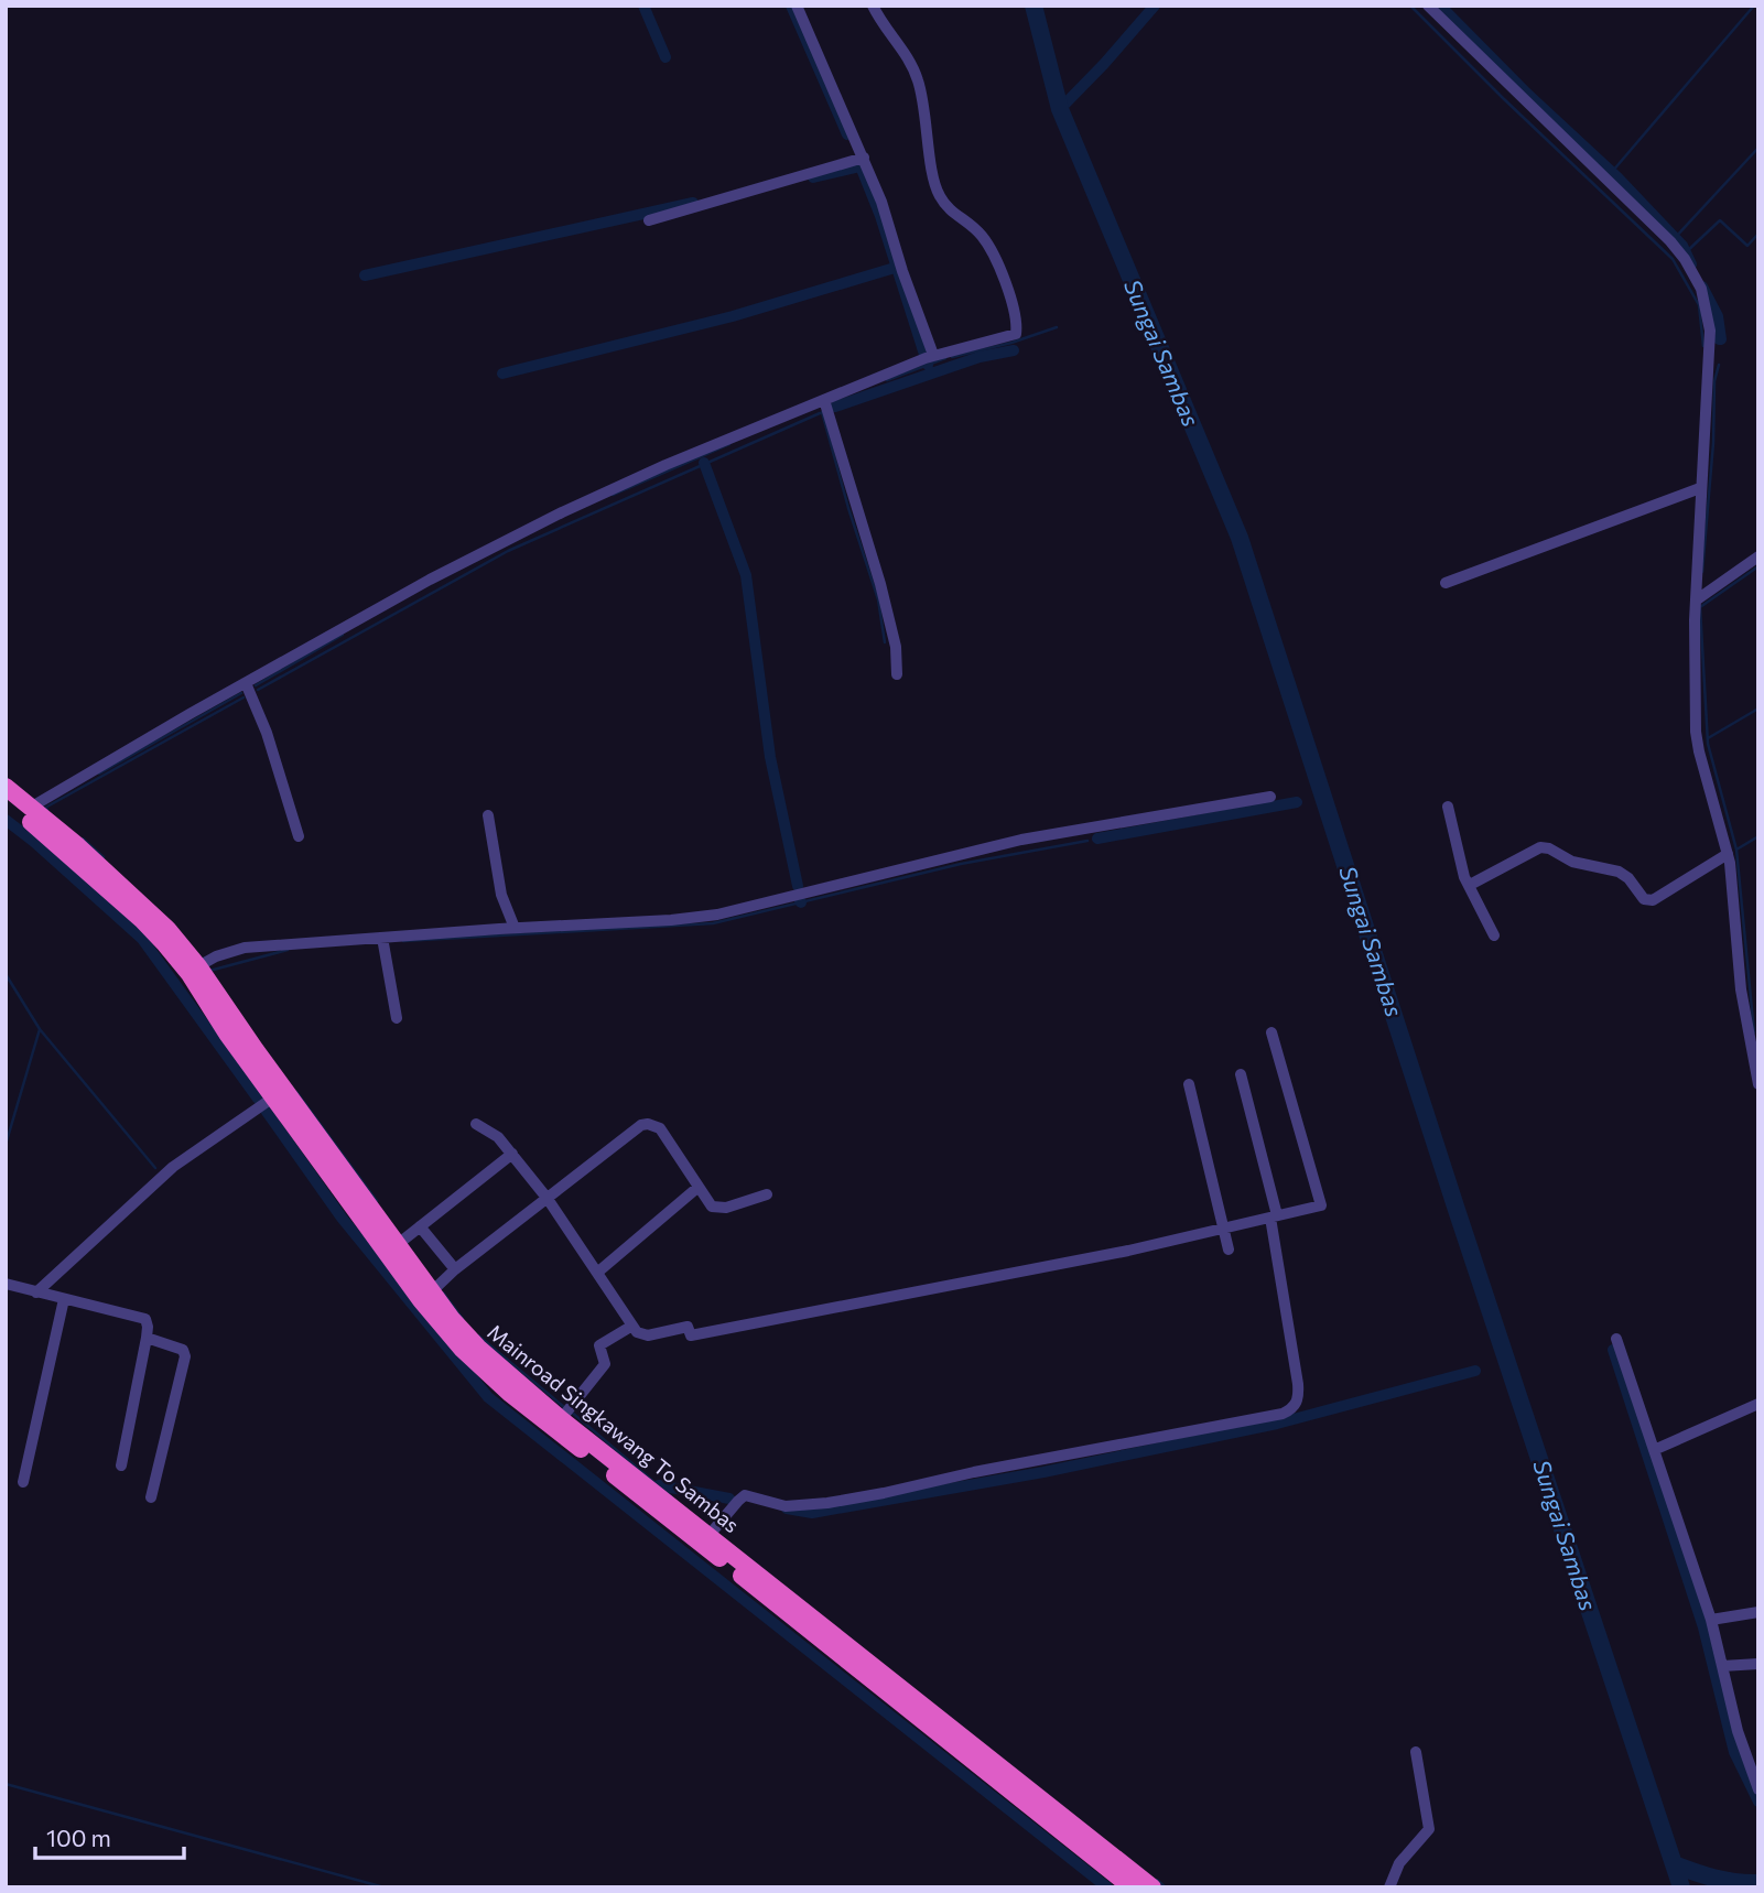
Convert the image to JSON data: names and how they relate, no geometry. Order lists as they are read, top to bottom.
{
  "streets": {
    "highway": ["Mainroad Singkawang To Sambas"]
  },
  "water": ["Sungai Sambas"],
  "scale_bar": "100 m"
}
